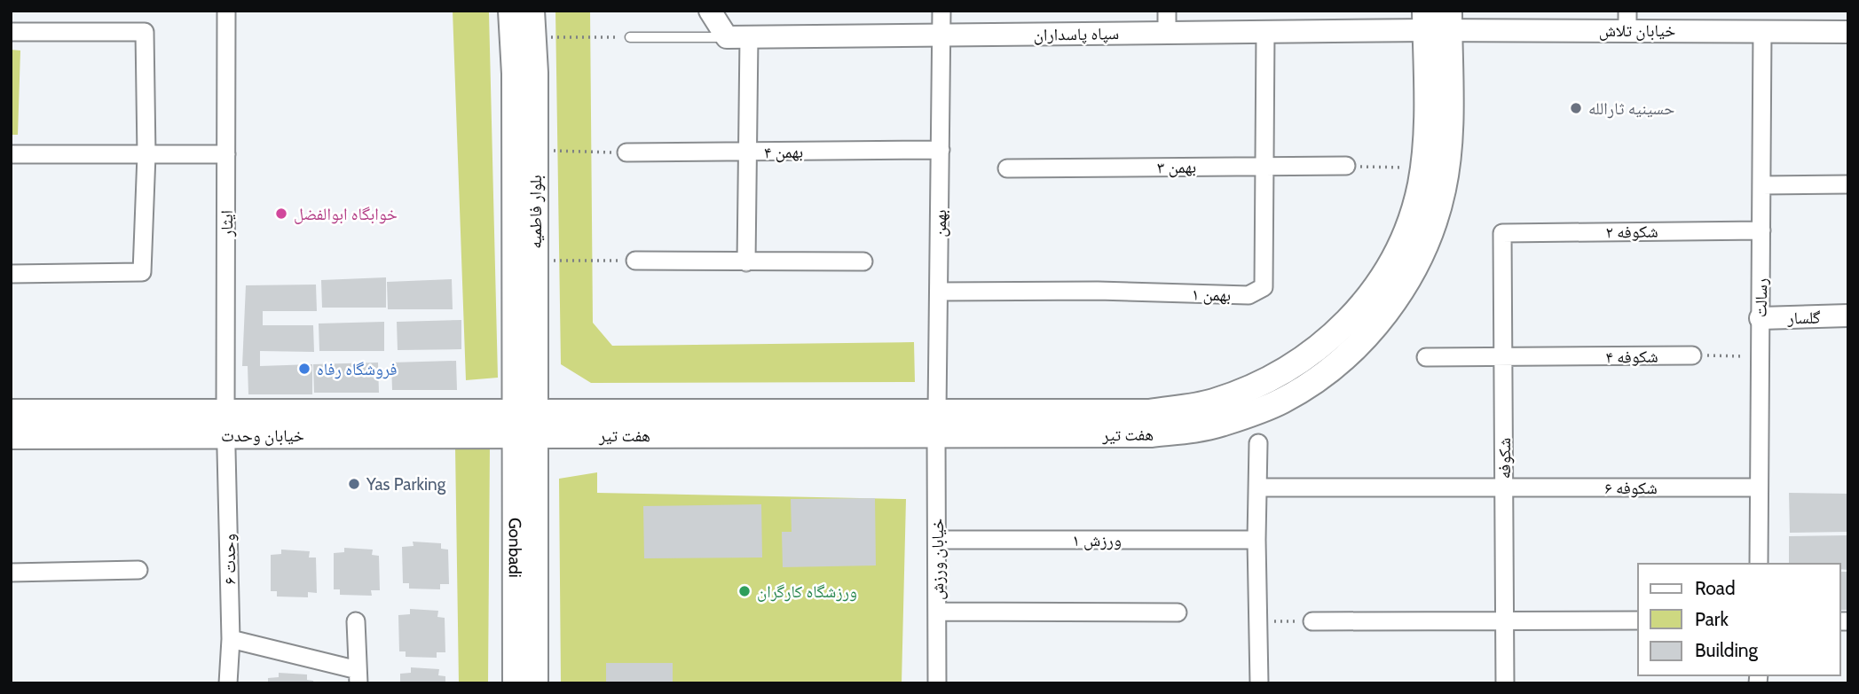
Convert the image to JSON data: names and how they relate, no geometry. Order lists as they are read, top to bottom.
{
  "streets": {
    "main road": [
      "بلوار فاطمیه",
      "هفت تیر",
      "خیابان وحدت",
      "Gonbadi"
    ],
    "street": [
      "خیابان تلاش",
      "سپاه پاسداران",
      "بهمن ۴",
      "بهمن ۳",
      "ایثار",
      "بهمن",
      "شکوفه ۲",
      "بهمن ۱",
      "رسالت",
      "گلسار",
      "شکوفه ۴",
      "شکوفه",
      "شکوفه ۶",
      "ورزش ۱",
      "وحدت ۶",
      "خیابان ورزش"
    ]
  },
  "crossings": [
    ["خیابان تلاش", "سپاه پاسداران"],
    ["خیابان تلاش", "رسالت"],
    ["خیابان تلاش", "هفت تیر"],
    ["سپاه پاسداران", "بهمن"],
    ["سپاه پاسداران", "بهمن ۱"],
    ["سپاه پاسداران", "هفت تیر"],
    ["بهمن ۴", "بهمن"],
    ["بهمن ۳", "بهمن ۱"],
    ["بلوار فاطمیه", "هفت تیر"],
    ["بلوار فاطمیه", "خیابان وحدت"],
    ["بلوار فاطمیه", "Gonbadi"],
    ["ایثار", "خیابان وحدت"],
    ["ایثار", "وحدت ۶"],
    ["بهمن", "بهمن ۱"],
    ["بهمن", "هفت تیر"],
    ["بهمن", "خیابان ورزش"],
    ["شکوفه ۲", "رسالت"],
    ["شکوفه ۲", "شکوفه"],
    ["رسالت", "گلسار"],
    ["رسالت", "شکوفه ۶"],
    ["شکوفه ۴", "شکوفه"],
    ["هفت تیر", "خیابان وحدت"],
    ["هفت تیر", "Gonbadi"],
    ["هفت تیر", "خیابان ورزش"],
    ["خیابان وحدت", "Gonbadi"],
    ["خیابان وحدت", "وحدت ۶"],
    ["شکوفه", "شکوفه ۶"],
    ["ورزش ۱", "خیابان ورزش"]
  ],
  "places": [
    "حسینیه ثارالله",
    "خوابگاه ابوالفضل",
    "فروشگاه رفاه",
    "Yas Parking",
    "ورزشگاه کارگران"
  ],
  "legend": ["Road", "Park", "Building"]
}
